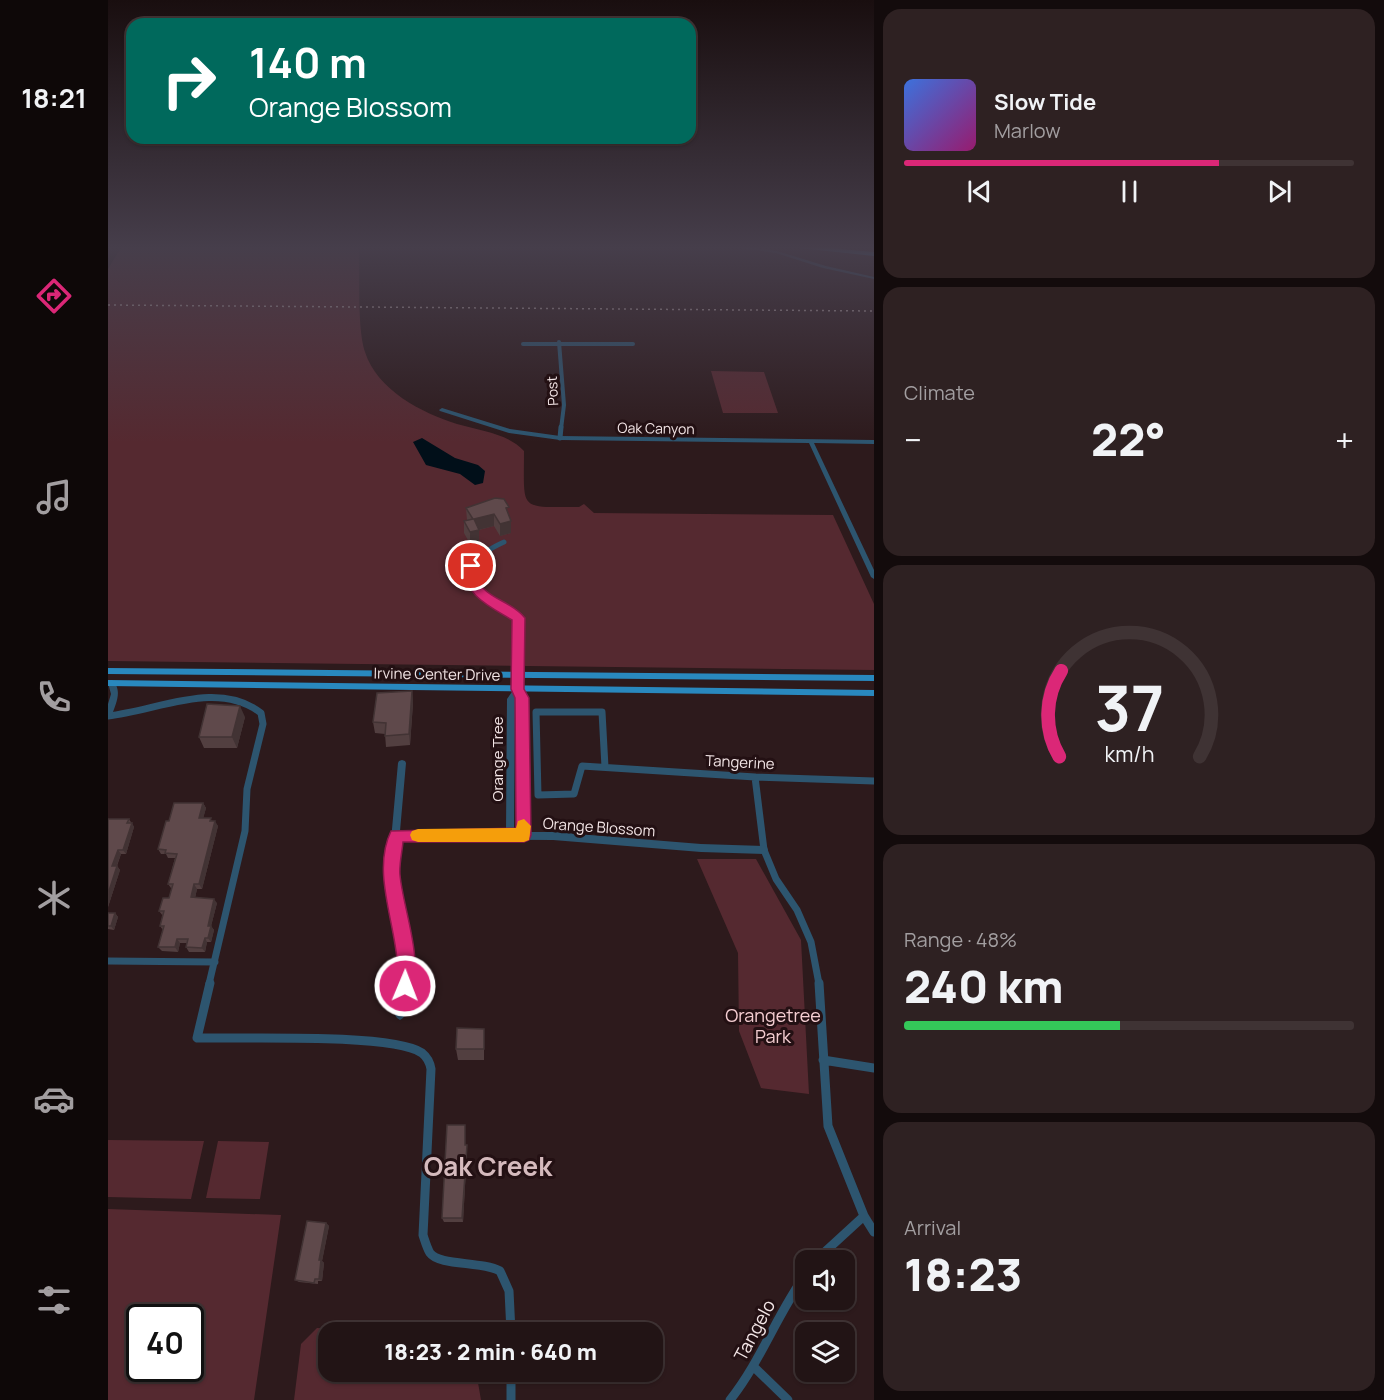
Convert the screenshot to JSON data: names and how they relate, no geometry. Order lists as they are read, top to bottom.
{
  "streets": {
    "main road": ["Irvine Center Drive"],
    "street": [
      "Post",
      "Oak Canyon",
      "Orange Tree",
      "Tangerine",
      "Orange Blossom",
      "Tangelo"
    ]
  },
  "crossings": [
    ["Post", "Oak Canyon"],
    ["Irvine Center Drive", "Orange Tree"],
    ["Orange Tree", "Orange Blossom"]
  ],
  "districts": ["Oak Creek"],
  "parks": ["Orangetree Park"],
  "page": {
    "tabs": "18:21",
    "turn": ["140 m", "Orange Blossom"],
    "song": ["Slow Tide", "Marlow"],
    "tile": [
      "Climate",
      ["Range · 48%", "240 km"],
      ["Arrival", "18:23"]
    ],
    "heat": ["−", "22°", "+"],
    "limit": "40",
    "trip": "18:23 · 2 min · 640 m",
    "gauge": ["37", "km/h"]
  }
}
